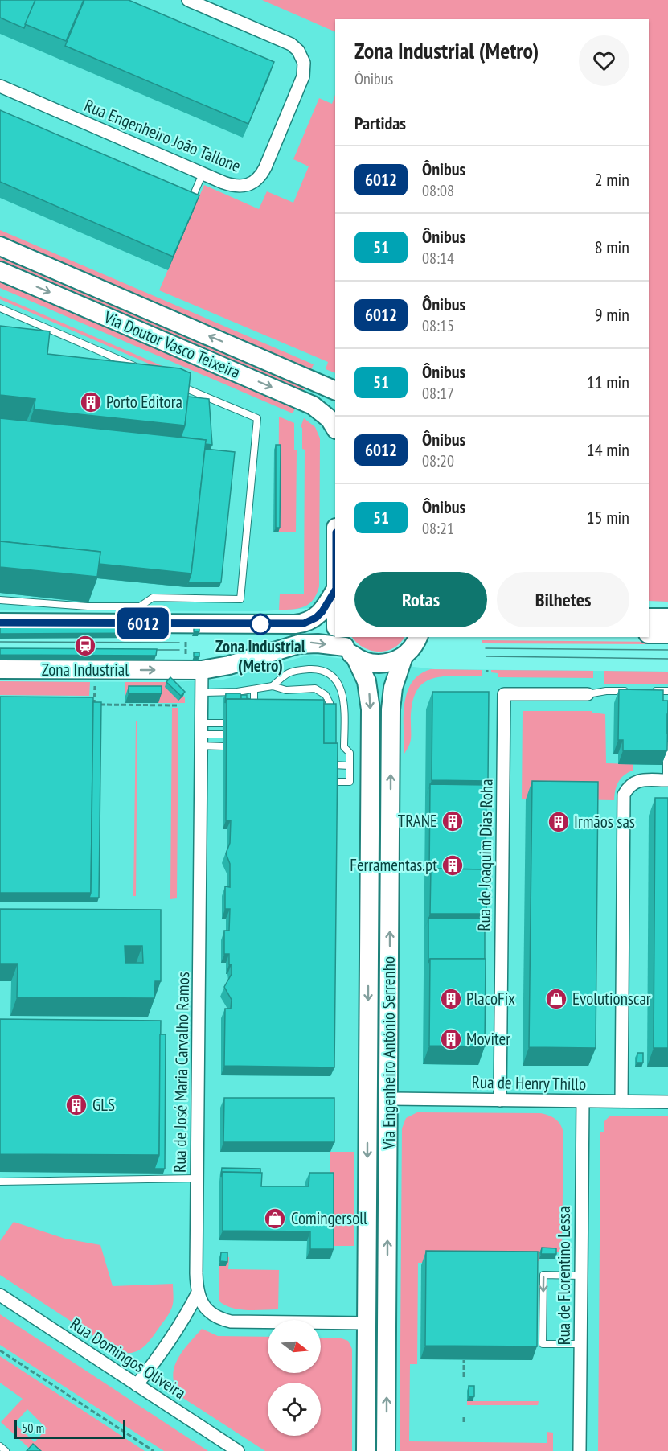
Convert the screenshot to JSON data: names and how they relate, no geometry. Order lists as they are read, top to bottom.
{
  "streets": {
    "main road": ["Via Doutor Vasco Teixeira", "Via Engenheiro António Serrenho"],
    "street": [
      "Rua Engenheiro João Tallone",
      "Rua de Joaquim Dias Roha",
      "Rua de José Maria Carvalho Ramos",
      "Rua de Henry Thillo",
      "Rua de Florentino Lessa",
      "Rua Domingos Oliveira"
    ]
  },
  "crossings": [
    ["Rua de Joaquim Dias Roha", "Rua de Henry Thillo"],
    ["Via Engenheiro António Serrenho", "Rua de José Maria Carvalho Ramos"],
    ["Via Engenheiro António Serrenho", "Rua de Henry Thillo"],
    ["Rua de Henry Thillo", "Rua de Florentino Lessa"]
  ],
  "places": {
    "building": [
      "Porto Editora",
      "TRANE",
      "Irmãos sas",
      "Ferramentas.pt",
      "PlacoFix",
      "Moviter",
      "GLS"
    ],
    "other": ["Zona Industrial (Metro)"],
    "station": ["Zona Industrial"],
    "shop": ["Evolutionscar", "Comingersoll"]
  },
  "lines": ["bus line 6012"],
  "scale_bar": "50 m",
  "north": "right",
  "page": {
    "on_map": "6012",
    "heading": [
      ["Zona Industrial (Metro)", "Ônibus"],
      "Partidas"
    ],
    "list": [
      {
        "mark": "6012",
        "name": "Ônibus",
        "note": "08:08",
        "value": "2 min"
      },
      {
        "mark": "51",
        "name": "Ônibus",
        "note": "08:14",
        "value": "8 min"
      },
      {
        "mark": "6012",
        "name": "Ônibus",
        "note": "08:15",
        "value": "9 min"
      },
      {
        "mark": "51",
        "name": "Ônibus",
        "note": "08:17",
        "value": "11 min"
      },
      {
        "mark": "6012",
        "name": "Ônibus",
        "note": "08:20",
        "value": "14 min"
      },
      {
        "mark": "51",
        "name": "Ônibus",
        "note": "08:21",
        "value": "15 min"
      }
    ],
    "buttons": ["Rotas", "Bilhetes"],
    "scale": "50 m"
  }
}
